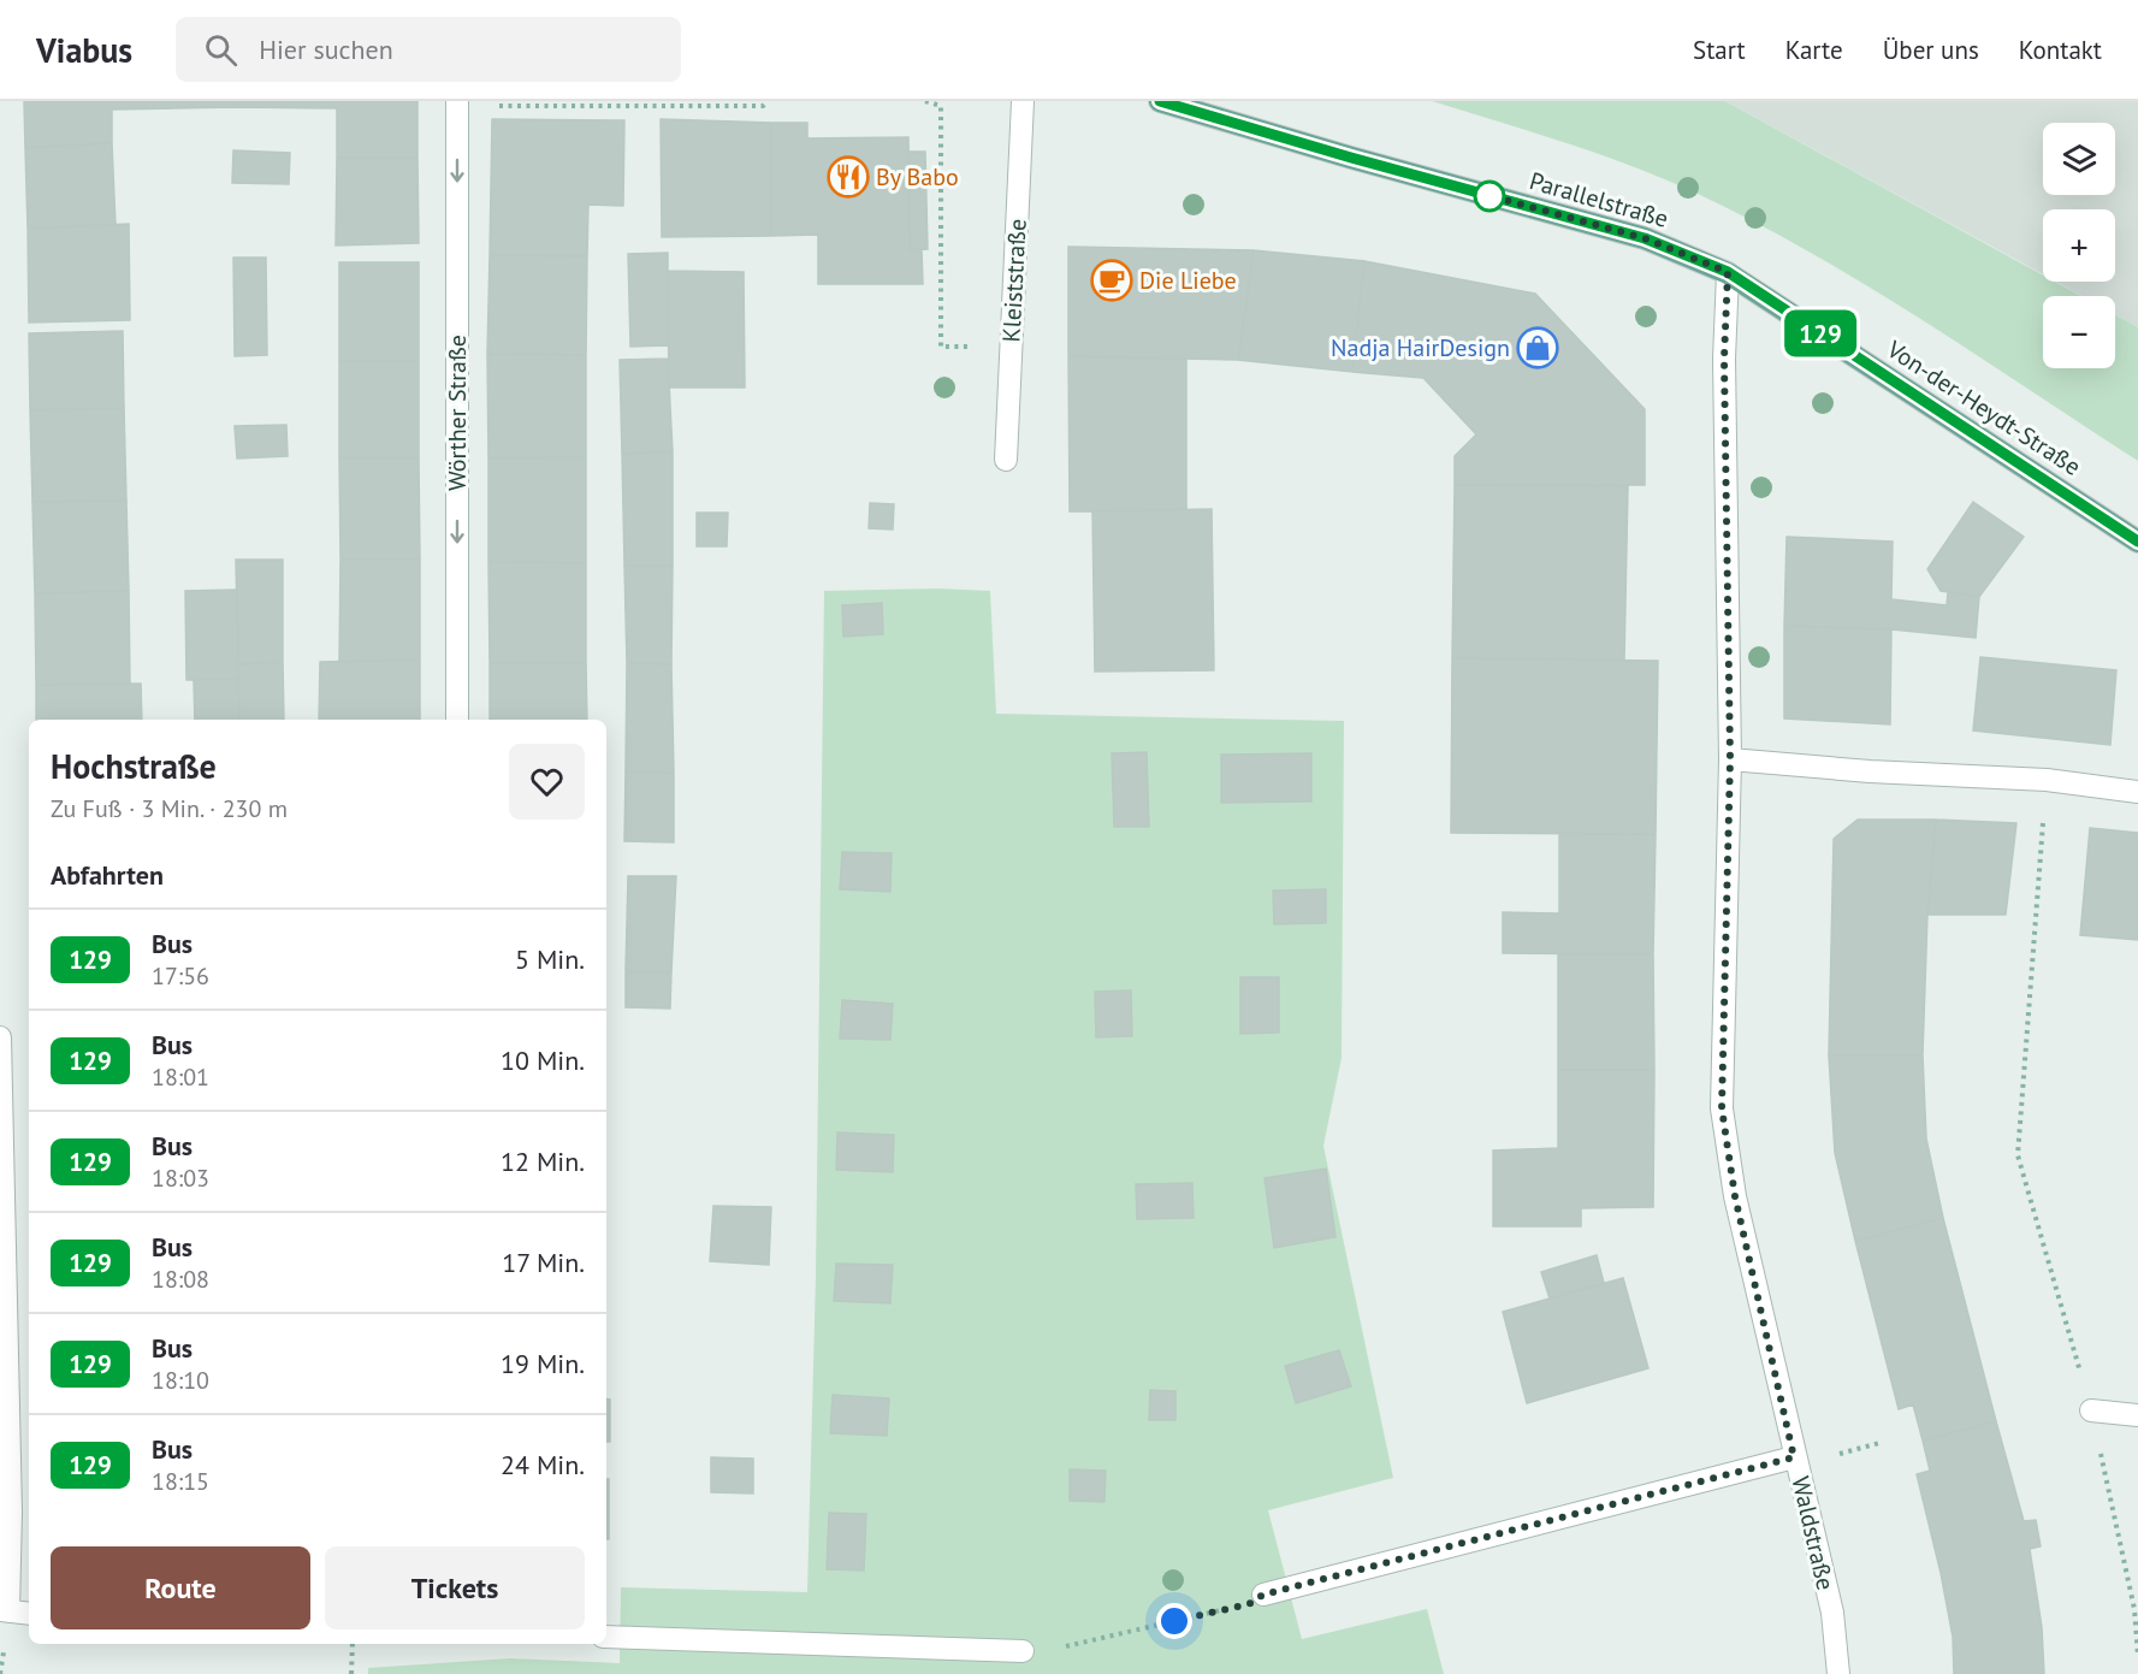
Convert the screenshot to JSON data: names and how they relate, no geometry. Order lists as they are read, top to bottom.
{
  "streets": {
    "main road": ["Parallelstraße", "Von-der-Heydt-Straße"],
    "street": ["Kleiststraße", "Wörther Straße", "Waldstraße"]
  },
  "crossings": [
    ["Parallelstraße", "Von-der-Heydt-Straße"],
    ["Parallelstraße", "Waldstraße"],
    ["Von-der-Heydt-Straße", "Waldstraße"]
  ],
  "one_way": ["Wörther Straße"],
  "places": {
    "restaurant": ["By Babo"],
    "cafe": ["Die Liebe"],
    "shop": ["Nadja HairDesign"]
  },
  "lines": ["bus line 129"],
  "page": {
    "header": "Viabus",
    "search": "Hier suchen",
    "nav": [
      "Start",
      "Karte",
      "Über uns",
      "Kontakt"
    ],
    "on_map": "129",
    "map_buttons": ["+", "−"],
    "heading": [
      ["Hochstraße", "Zu Fuß · 3 Min. · 230 m"],
      "Abfahrten"
    ],
    "list": [
      {
        "mark": "129",
        "name": "Bus",
        "note": "17:56",
        "value": "5 Min."
      },
      {
        "mark": "129",
        "name": "Bus",
        "note": "18:01",
        "value": "10 Min."
      },
      {
        "mark": "129",
        "name": "Bus",
        "note": "18:03",
        "value": "12 Min."
      },
      {
        "mark": "129",
        "name": "Bus",
        "note": "18:08",
        "value": "17 Min."
      },
      {
        "mark": "129",
        "name": "Bus",
        "note": "18:10",
        "value": "19 Min."
      },
      {
        "mark": "129",
        "name": "Bus",
        "note": "18:15",
        "value": "24 Min."
      }
    ],
    "buttons": ["Route", "Tickets"]
  }
}
